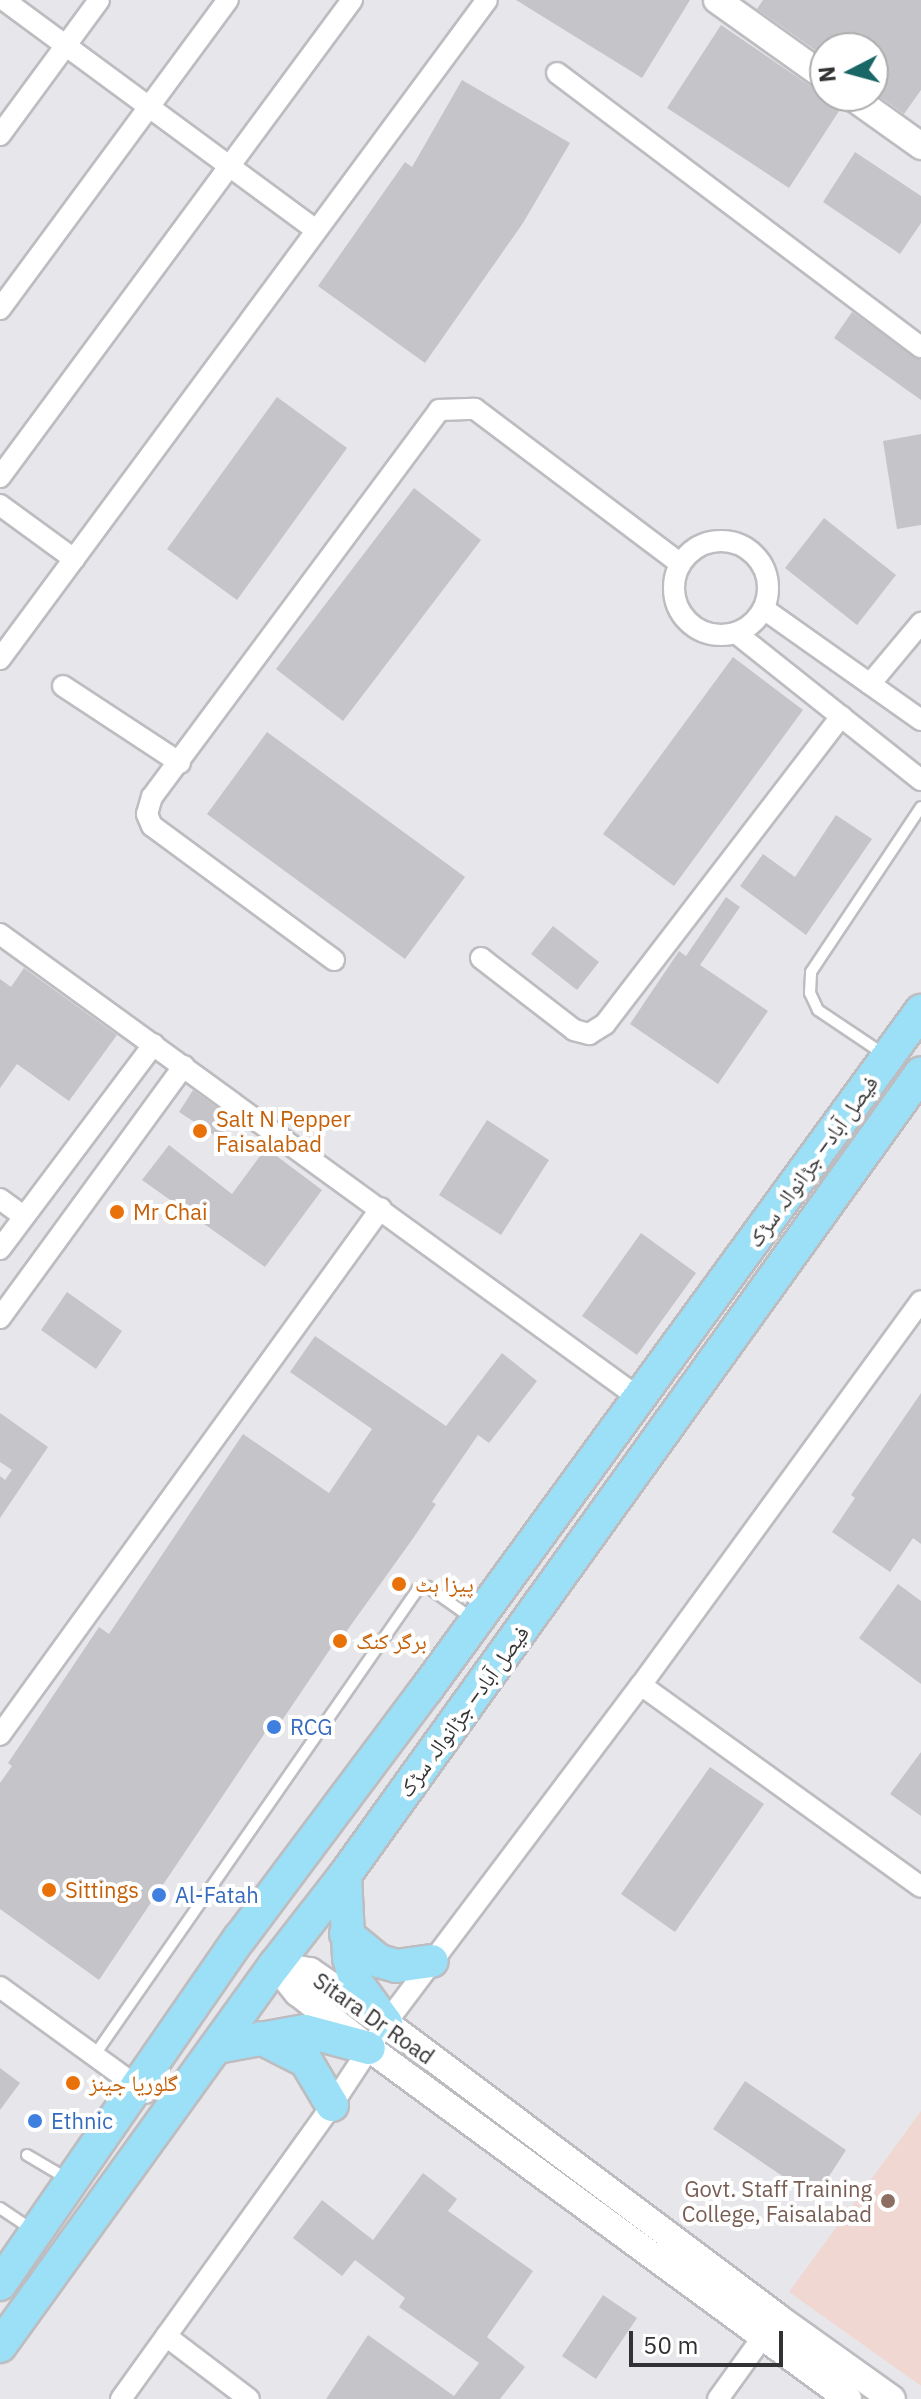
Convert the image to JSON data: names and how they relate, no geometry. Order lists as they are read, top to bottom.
{
  "streets": {
    "main road": ["فیصل آباد– جڑانوالہ سڑک"],
    "street": ["Sitara Dr Road"]
  },
  "crossings": [
    ["فیصل آباد– جڑانوالہ سڑک", "Sitara Dr Road"]
  ],
  "places": [
    "Salt N Pepper Faisalabad",
    "Mr Chai",
    "پیزا ہٹ",
    "برگر کنگ",
    "RCG",
    "Sittings",
    "Al-Fatah",
    "گلوریا جینز",
    "Ethnic",
    "Govt. Staff Training College, Faisalabad"
  ],
  "scale_bar": "50 m",
  "north": "left"
}
